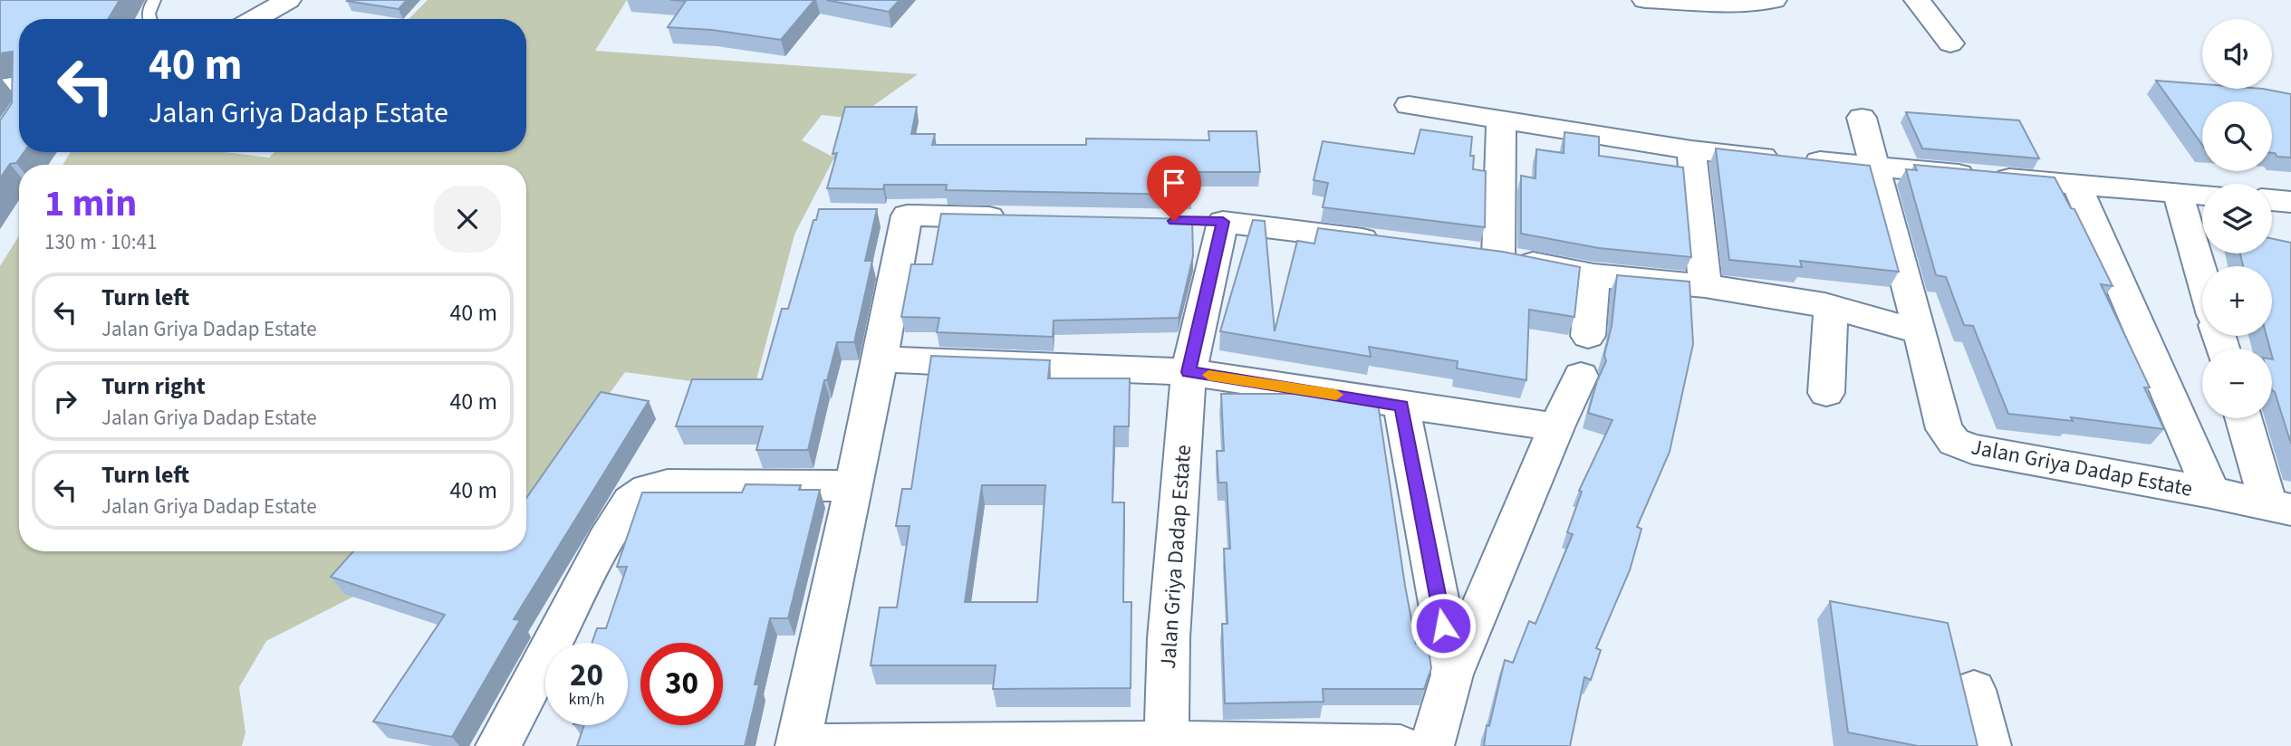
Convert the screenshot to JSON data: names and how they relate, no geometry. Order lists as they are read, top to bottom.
{
  "streets": {
    "street": ["Jalan Griya Dadap Estate"]
  },
  "page": {
    "map_buttons": ["+", "−"],
    "turn": ["40 m", "Jalan Griya Dadap Estate"],
    "heading": ["1 min", "130 m · 10:41"],
    "list": [
      {
        "name": "Turn left",
        "note": "Jalan Griya Dadap Estate",
        "value": "40 m"
      },
      {
        "name": "Turn right",
        "note": "Jalan Griya Dadap Estate",
        "value": "40 m"
      },
      {
        "name": "Turn left",
        "note": "Jalan Griya Dadap Estate",
        "value": "40 m"
      }
    ],
    "speed": "20 km/h",
    "limit": "30"
  }
}
